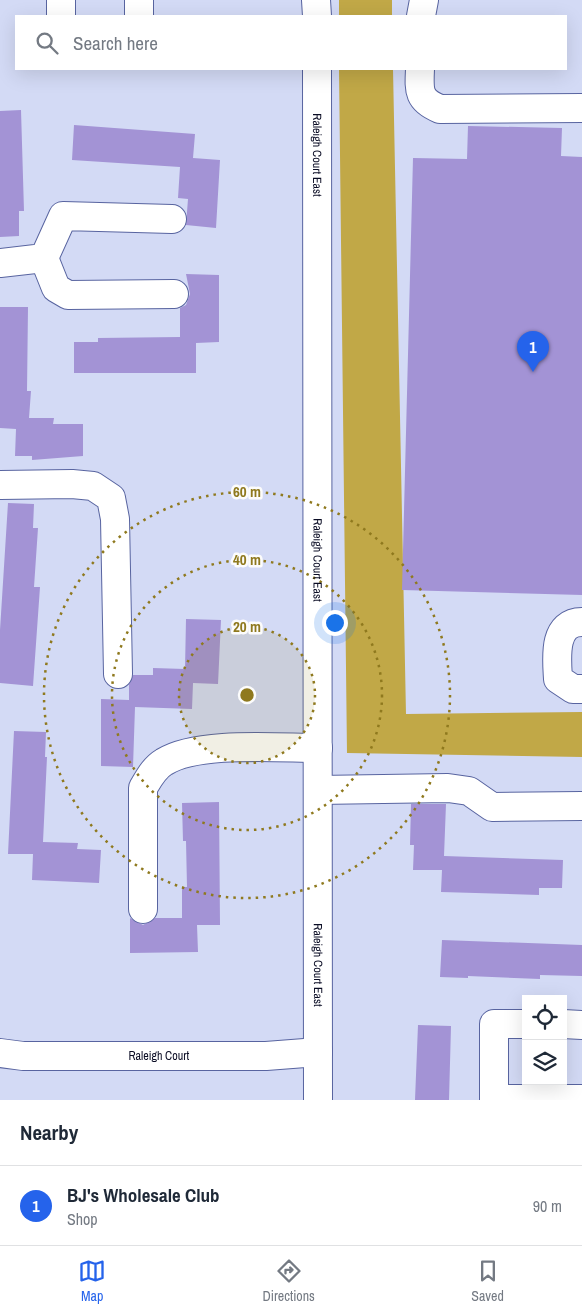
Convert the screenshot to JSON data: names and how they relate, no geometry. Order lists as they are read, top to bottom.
{
  "streets": {
    "street": ["Raleigh Court East", "Raleigh Court"]
  },
  "crossings": [
    ["Raleigh Court East", "Raleigh Court"]
  ],
  "page": {
    "search": "Search here",
    "pins": "1",
    "heading": "Nearby",
    "list": [
      {
        "mark": "1",
        "name": "BJ's Wholesale Club",
        "note": "Shop",
        "value": "90 m"
      }
    ],
    "nav": ["Map", "Directions", "Saved"]
  },
  "rings": ["60 m", "40 m", "20 m"]
}
